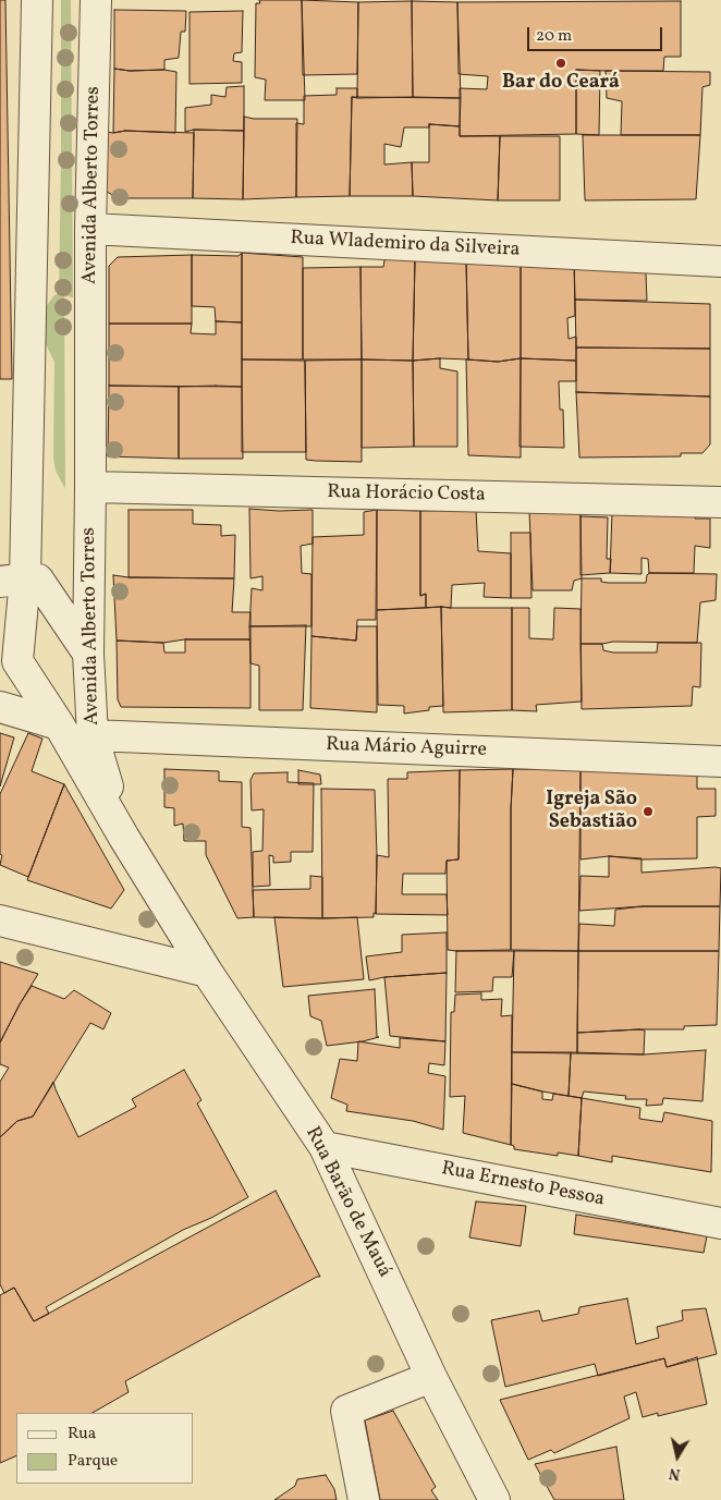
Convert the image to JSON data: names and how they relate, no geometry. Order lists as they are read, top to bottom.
{
  "streets": {
    "street": [
      "Avenida Alberto Torres",
      "Rua Wlademiro da Silveira",
      "Rua Horácio Costa",
      "Rua Mário Aguirre",
      "Rua Ernesto Pessoa",
      "Rua Barão de Mauá"
    ]
  },
  "crossings": [
    ["Avenida Alberto Torres", "Rua Wlademiro da Silveira"],
    ["Avenida Alberto Torres", "Rua Horácio Costa"],
    ["Avenida Alberto Torres", "Rua Mário Aguirre"],
    ["Avenida Alberto Torres", "Rua Barão de Mauá"],
    ["Rua Ernesto Pessoa", "Rua Barão de Mauá"]
  ],
  "places": ["Bar do Ceará", "Igreja São Sebastião"],
  "legend": ["Rua", "Parque"],
  "scale_bar": "20 m",
  "north": "bottom"
}
